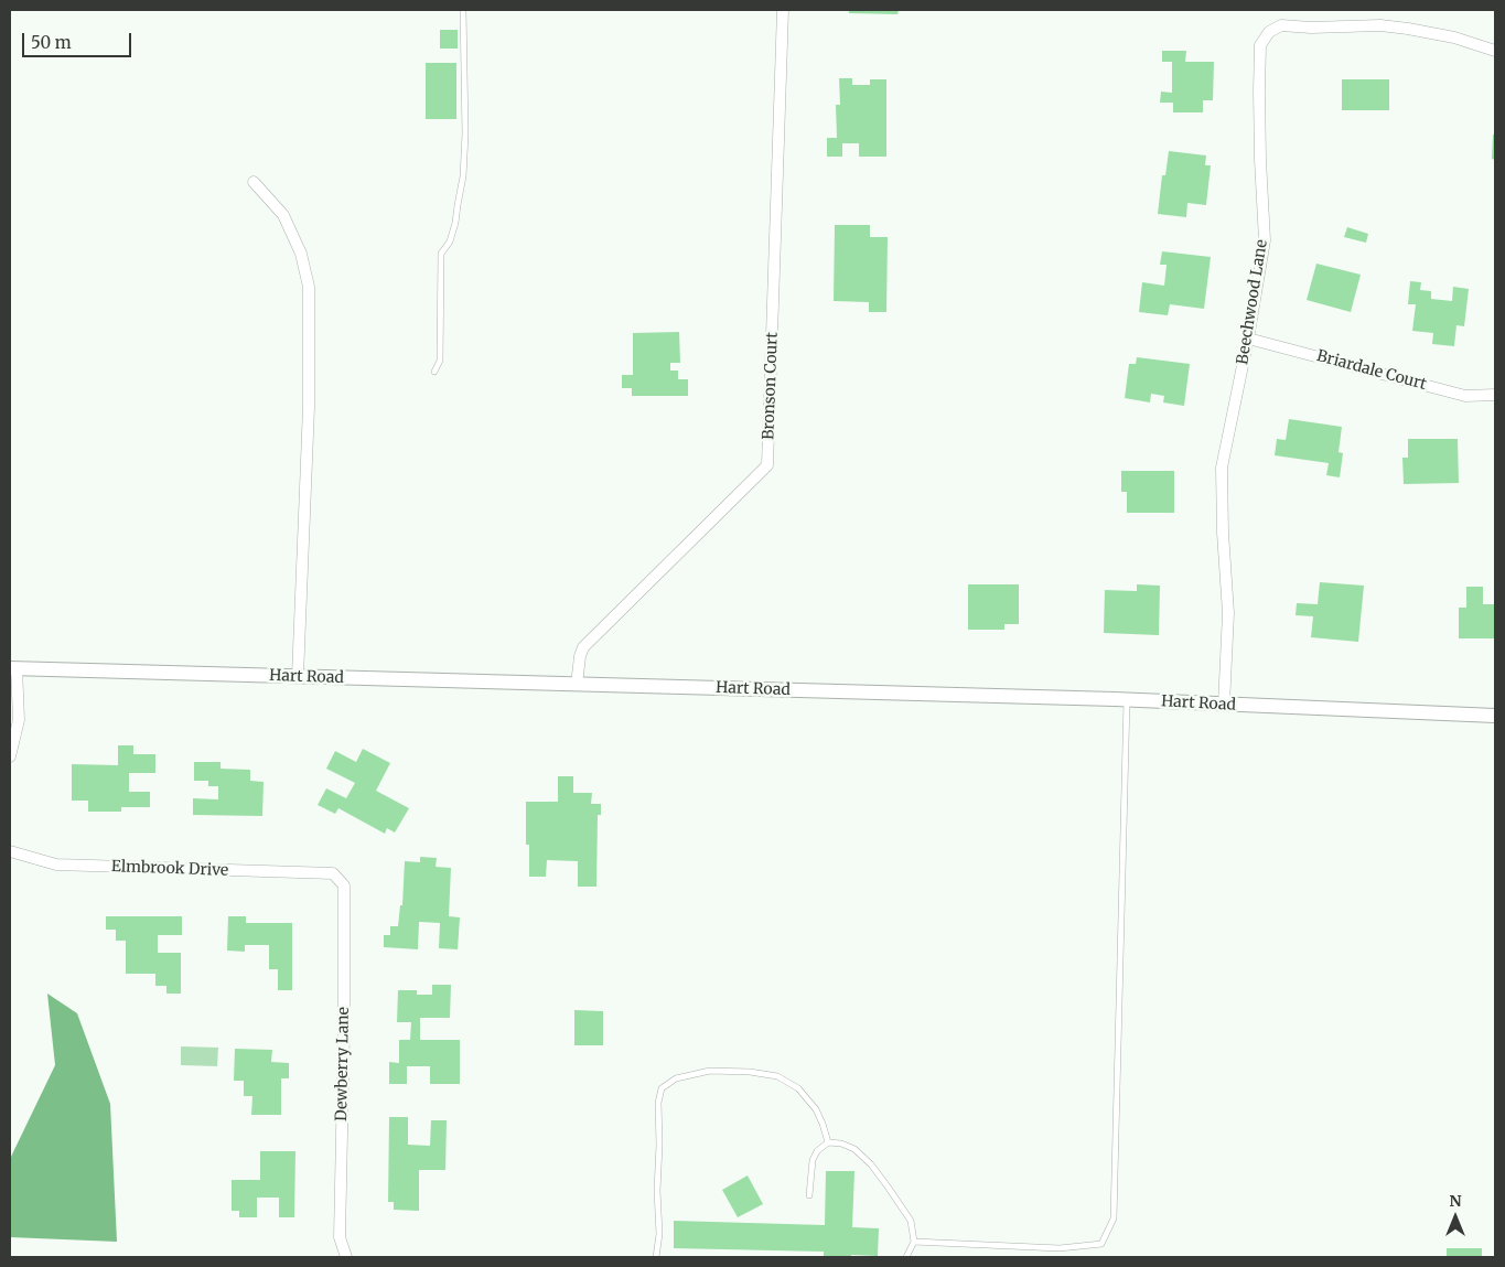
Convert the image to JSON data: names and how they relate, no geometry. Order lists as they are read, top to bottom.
{
  "streets": {
    "street": [
      "Beechwood Lane",
      "Briardale Court",
      "Bronson Court",
      "Hart Road",
      "Elmbrook Drive",
      "Dewberry Lane"
    ]
  },
  "crossings": [
    ["Beechwood Lane", "Briardale Court"],
    ["Beechwood Lane", "Hart Road"],
    ["Bronson Court", "Hart Road"],
    ["Elmbrook Drive", "Dewberry Lane"]
  ],
  "scale_bar": "50 m",
  "north": "top"
}
